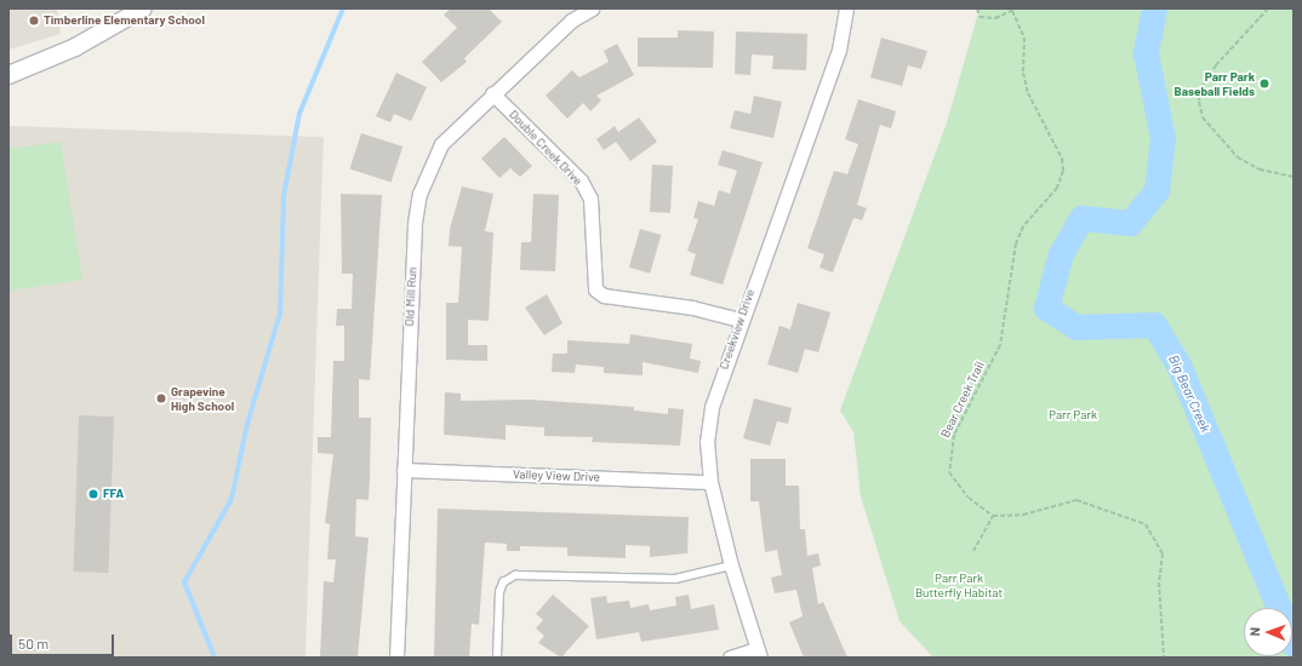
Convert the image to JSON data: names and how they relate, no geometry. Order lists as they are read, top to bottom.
{
  "streets": {
    "street": [
      "Double Creek Drive",
      "Old Mill Run",
      "Creekview Drive",
      "Valley View Drive"
    ],
    "path": ["Bear Creek Trail"]
  },
  "crossings": [
    ["Double Creek Drive", "Old Mill Run"],
    ["Double Creek Drive", "Creekview Drive"],
    ["Old Mill Run", "Valley View Drive"],
    ["Creekview Drive", "Valley View Drive"]
  ],
  "water": ["Big Bear Creek"],
  "parks": ["Parr Park", "Parr Park Butterfly Habitat"],
  "places": [
    "Timberline Elementary School",
    "Parr Park Baseball Fields",
    "Grapevine High School",
    "FFA"
  ],
  "scale_bar": "50 m",
  "north": "left"
}
